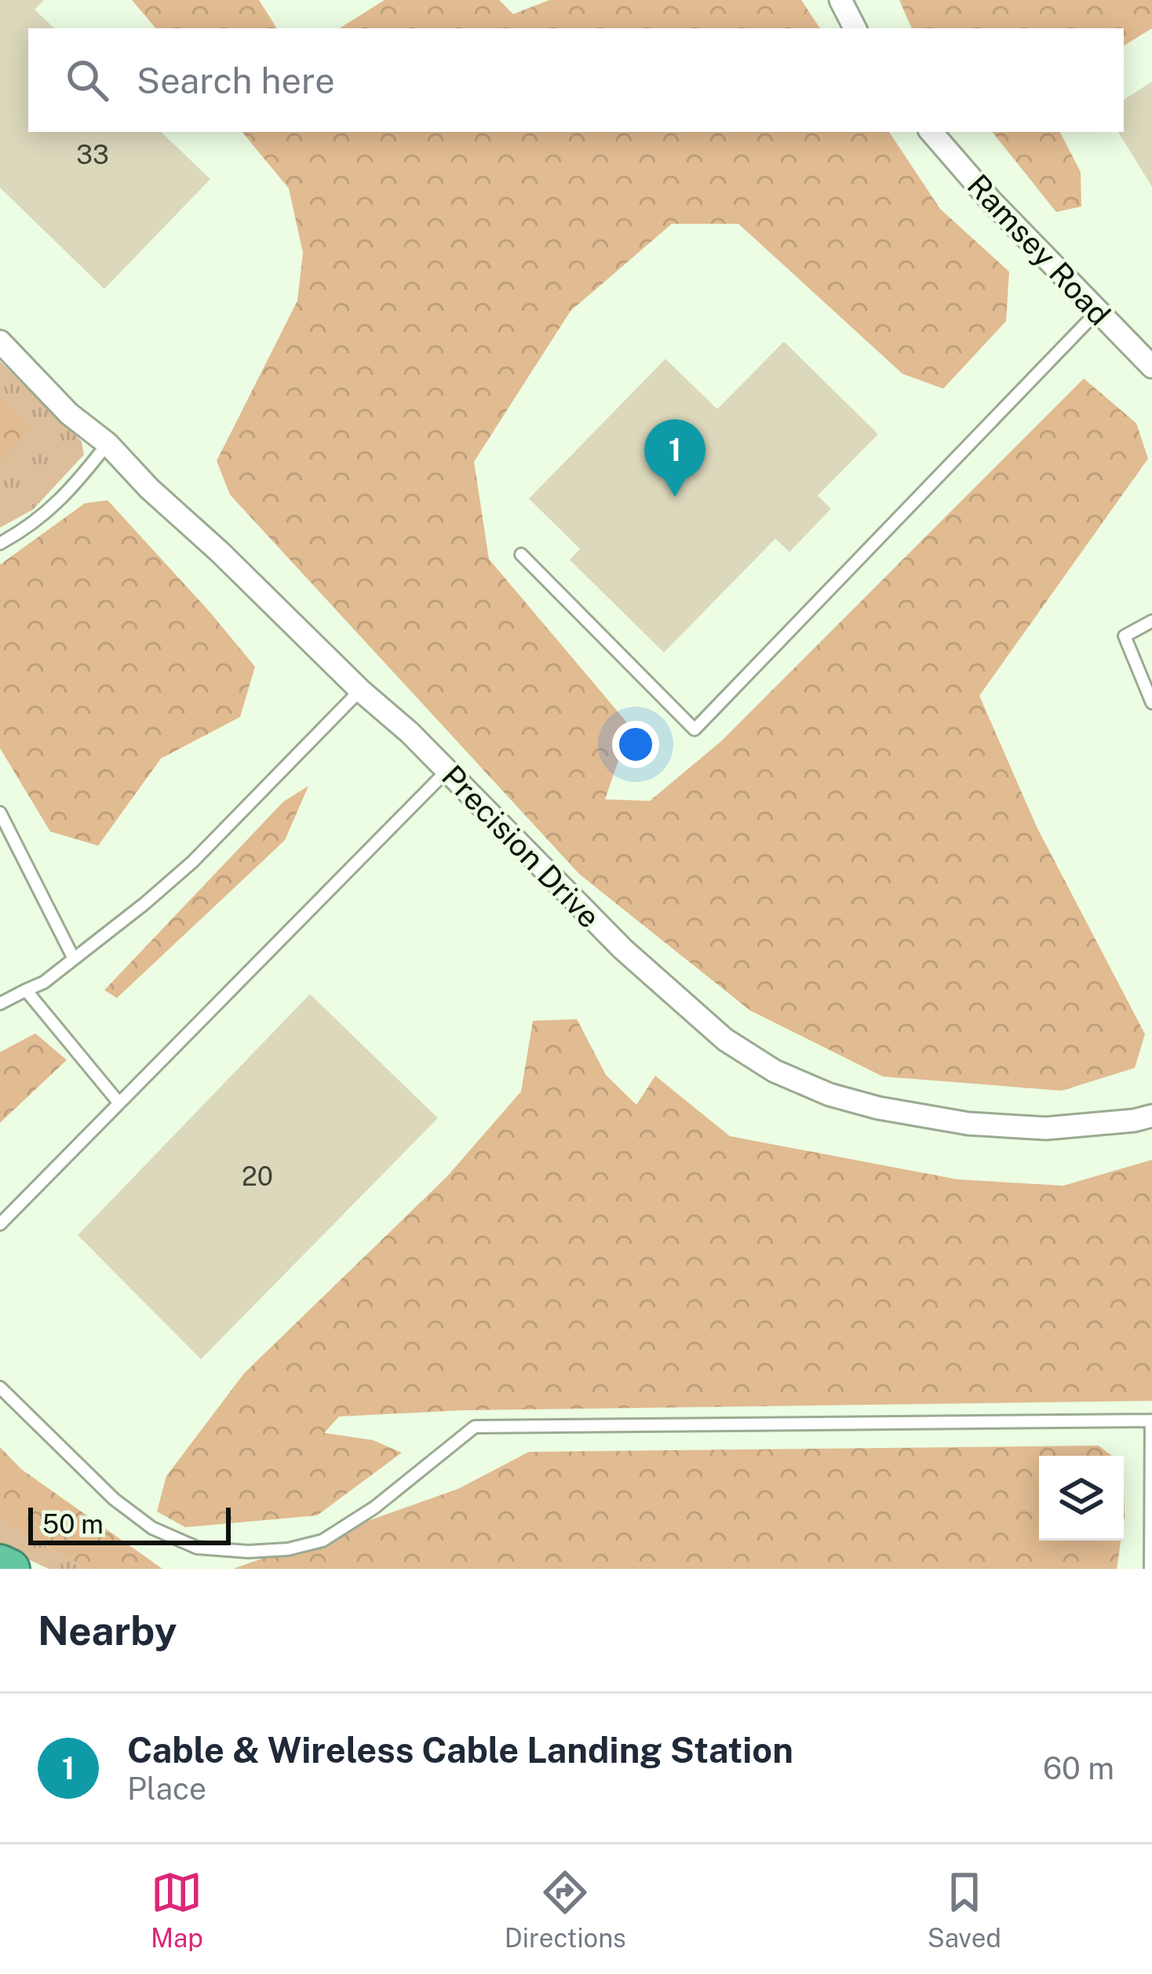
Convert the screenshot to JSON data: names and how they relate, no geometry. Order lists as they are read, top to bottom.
{
  "streets": {
    "street": ["Ramsey Road", "Precision Drive"]
  },
  "house_numbers": ["33", "20"],
  "scale_bar": "50 m",
  "page": {
    "search": "Search here",
    "pins": "1",
    "scale": "50 m",
    "heading": "Nearby",
    "list": [
      {
        "mark": "1",
        "name": "Cable & Wireless Cable Landing Station",
        "note": "Place",
        "value": "60 m"
      }
    ],
    "nav": ["Map", "Directions", "Saved"]
  }
}
